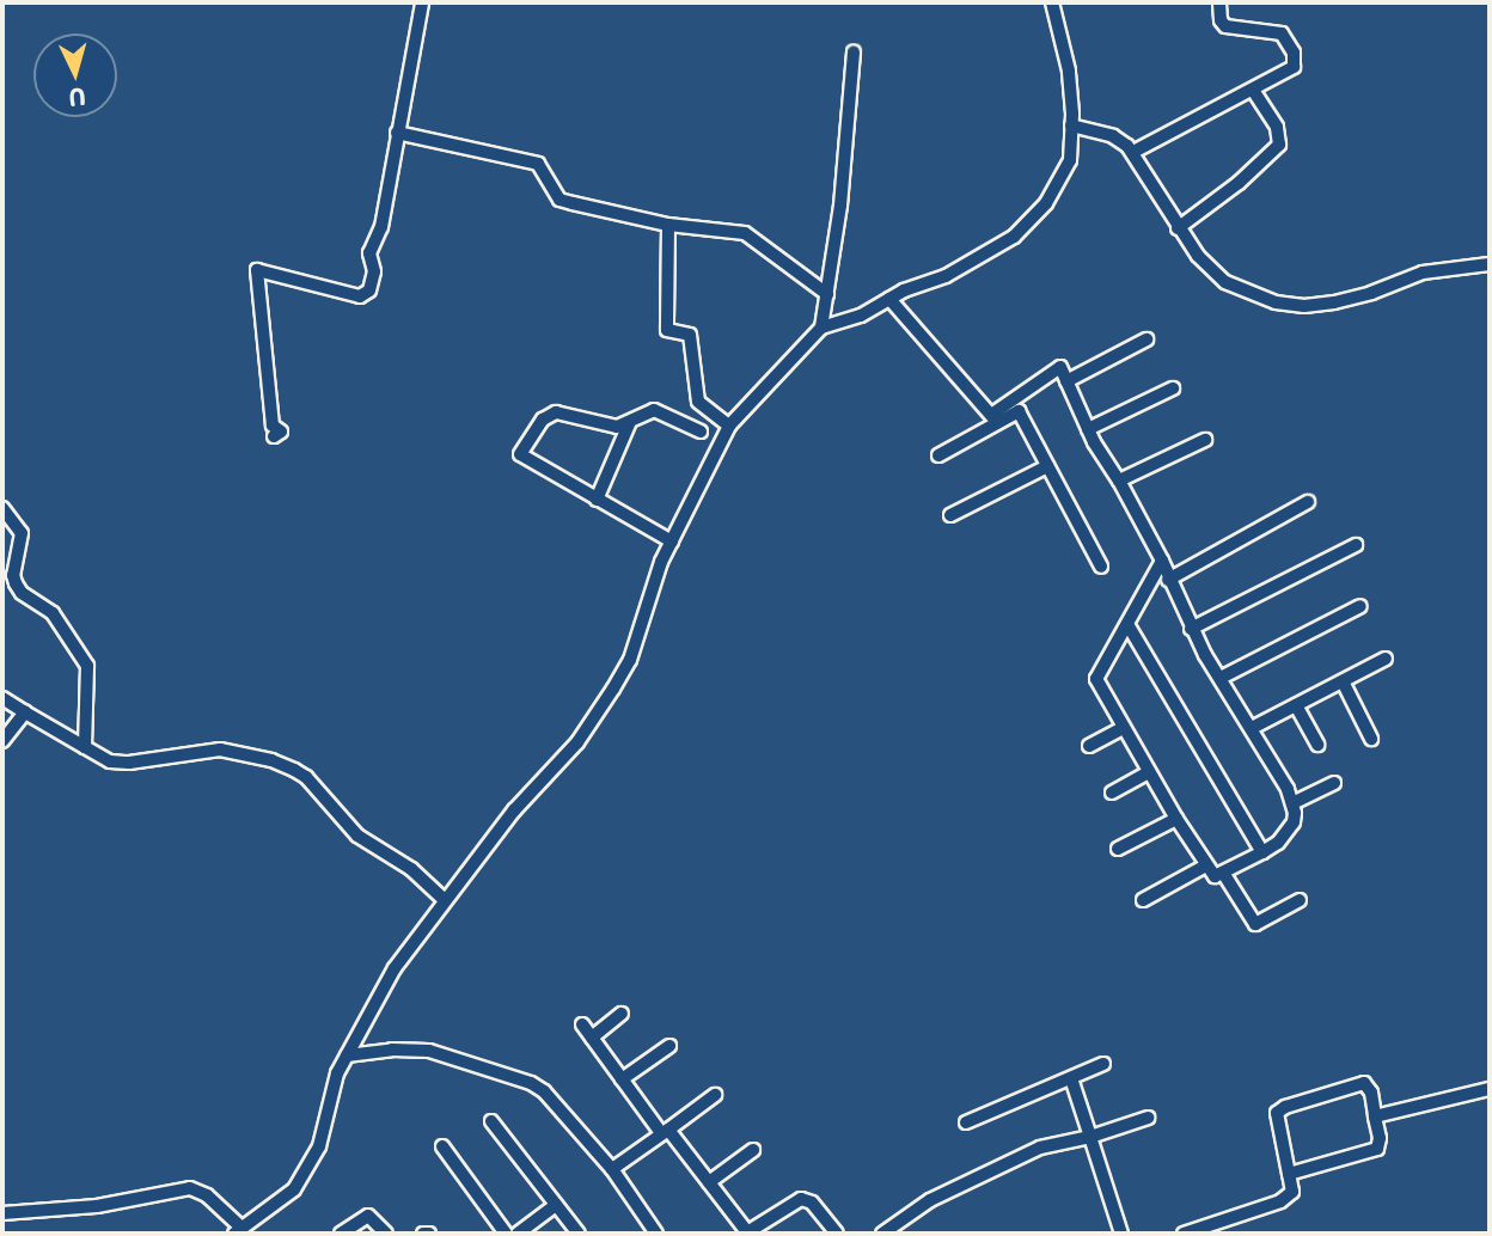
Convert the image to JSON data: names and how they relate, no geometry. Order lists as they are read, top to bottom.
{
  "north": "bottom"
}
